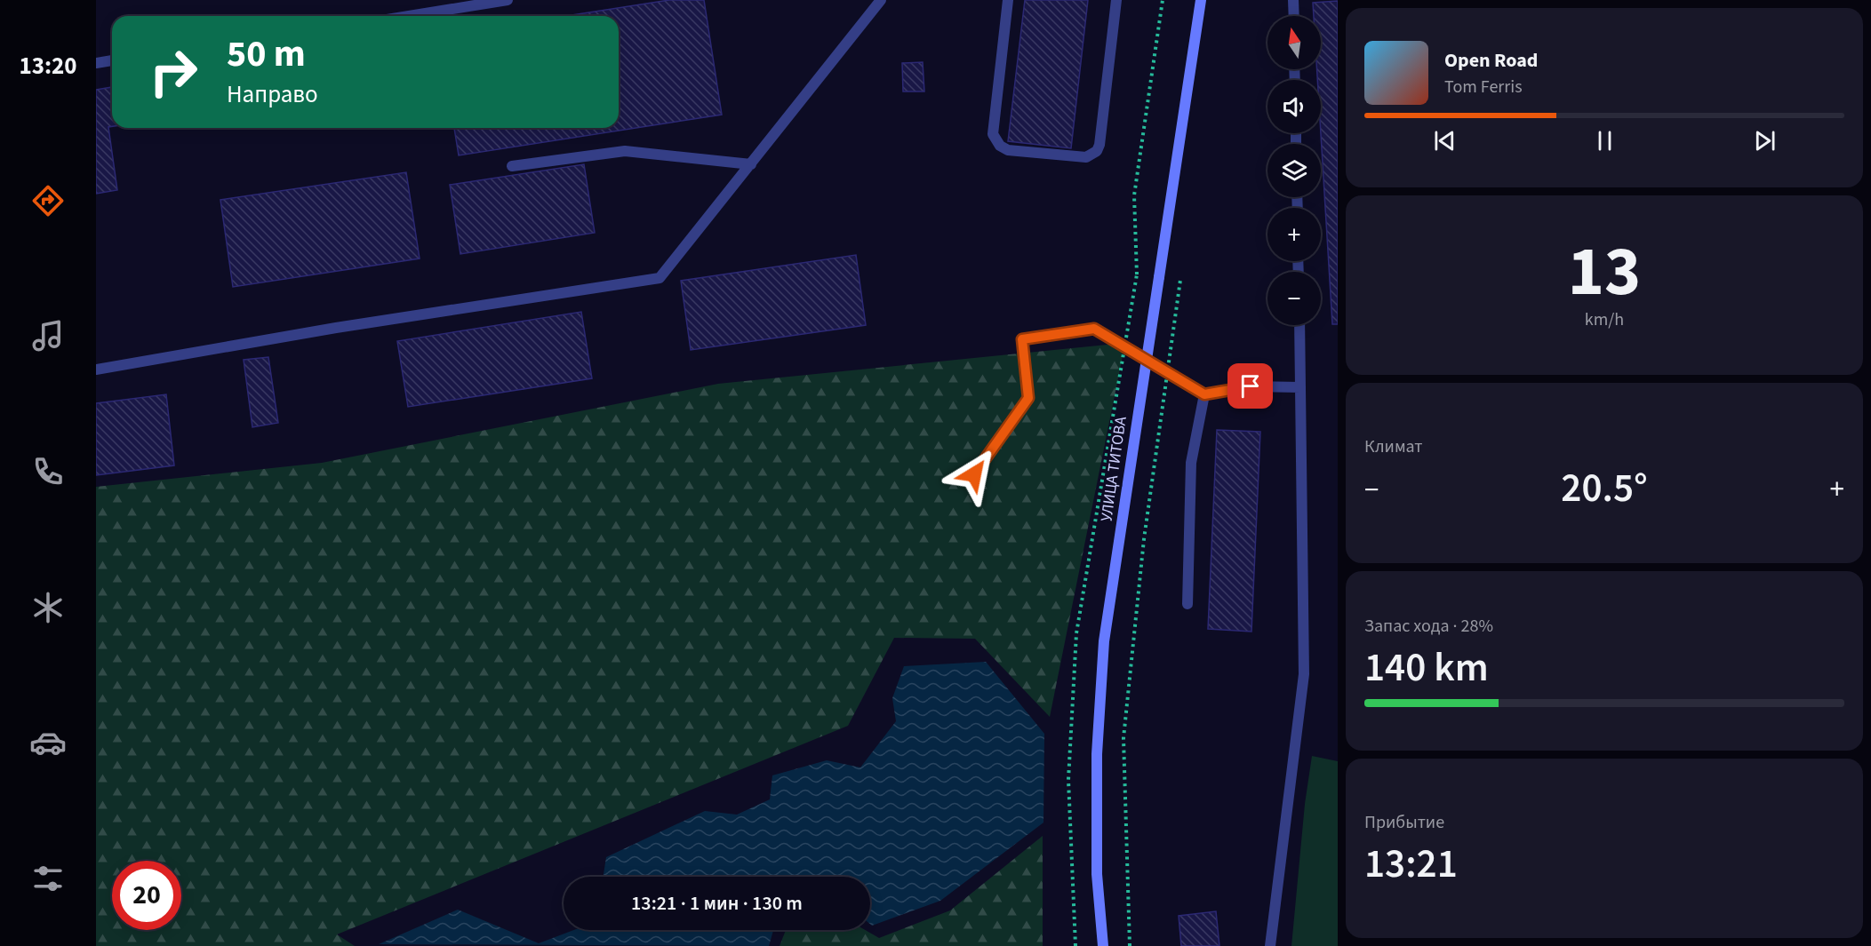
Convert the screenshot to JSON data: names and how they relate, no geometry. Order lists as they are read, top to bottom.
{
  "streets": {
    "main road": ["УЛИЦА ТИТОВА"]
  },
  "north": "top",
  "page": {
    "tabs": "13:20",
    "map_buttons": ["+", "−"],
    "turn": ["50 m", "Направо"],
    "song": ["Open Road", "Tom Ferris"],
    "tile": [
      ["13", "km/h"],
      "Климат",
      ["Запас хода · 28%", "140 km"],
      ["Прибытие", "13:21"]
    ],
    "heat": ["−", "20.5°", "+"],
    "limit": "20",
    "trip": "13:21 · 1 мин · 130 m"
  }
}
